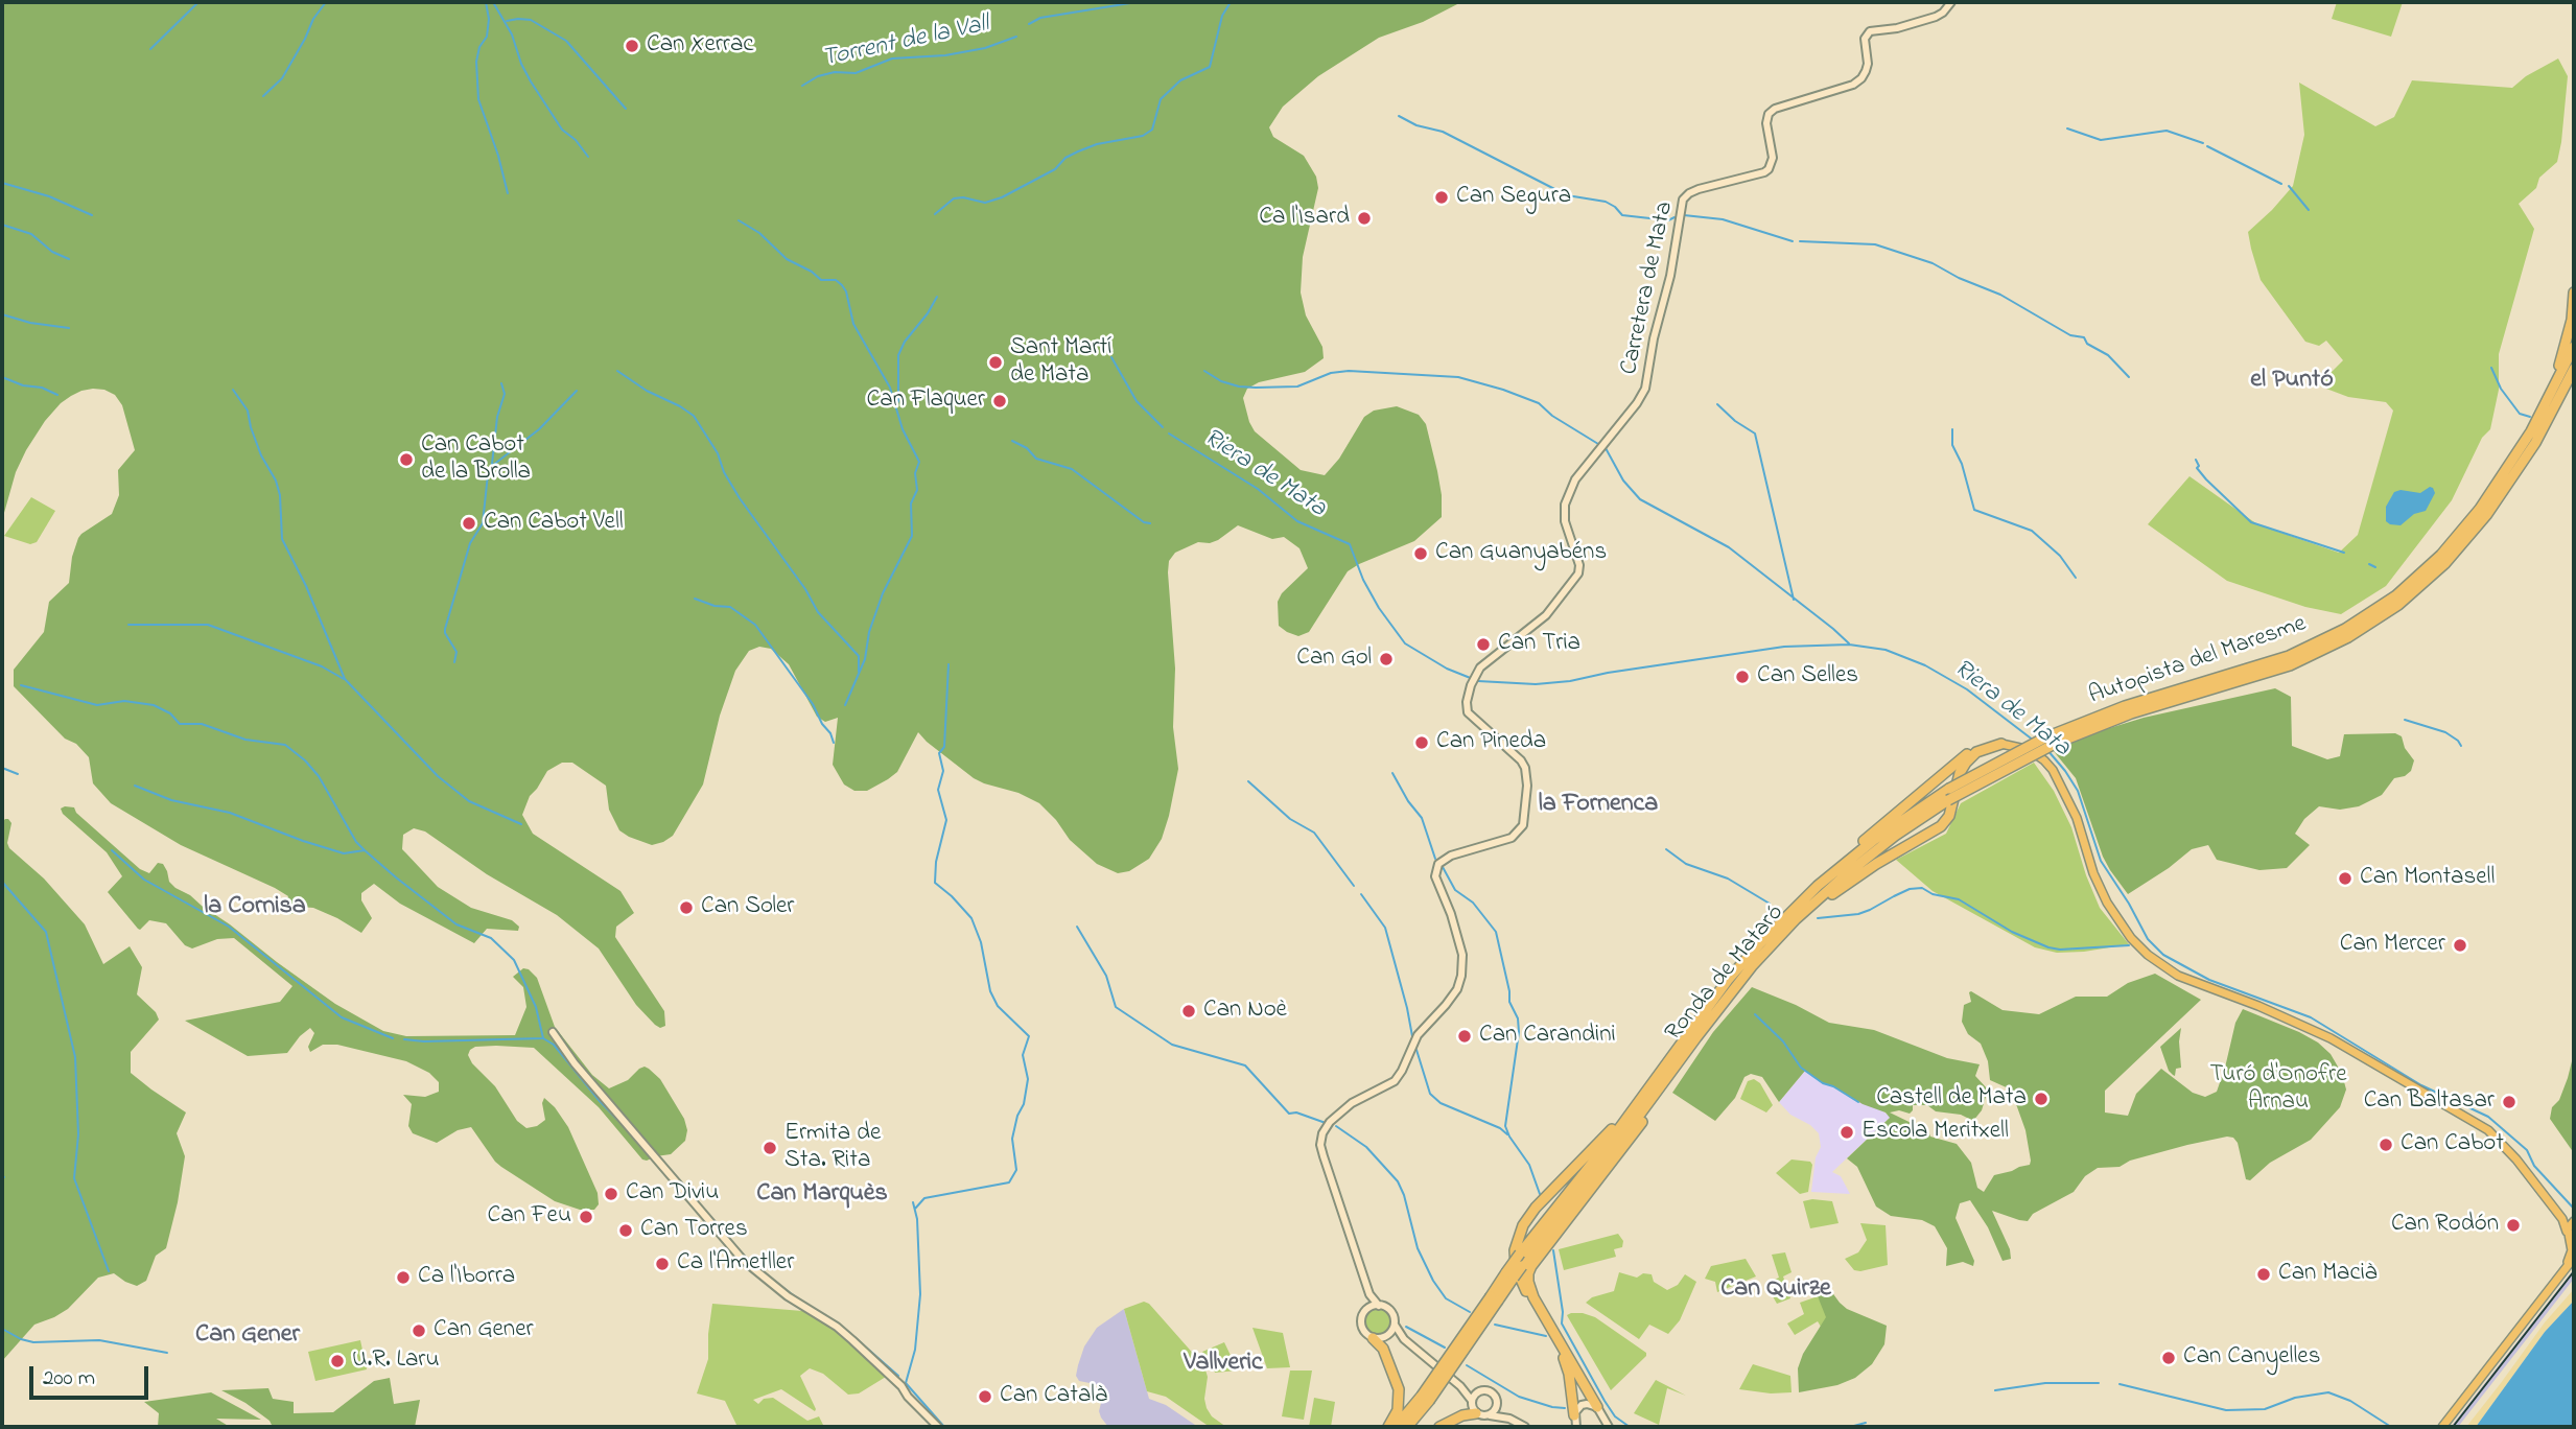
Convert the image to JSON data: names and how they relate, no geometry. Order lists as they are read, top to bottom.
{
  "streets": {
    "highway": ["Autopista del Maresme", "Ronda de Mataró"],
    "street": ["Carretera de Mata"]
  },
  "crossings": [
    ["Autopista del Maresme", "Ronda de Mataró"]
  ],
  "districts": [
    "el Puntó",
    "la Fornenca",
    "la Cornisa",
    "Can Marquès",
    "Can Quirze",
    "Can Gener",
    "Vallveric"
  ],
  "water": ["Torrent de la Vall", "Riera de Mata"],
  "parks": ["Turó d'Onofre Arnau"],
  "places": [
    "Can Xerrac",
    "Can Segura",
    "Ca l'Isard",
    "Sant Martí de Mata",
    "Can Flaquer",
    "Can Cabot de la Brolla",
    "Can Cabot Vell",
    "Can Guanyabéns",
    "Can Tria",
    "Can Gol",
    "Can Selles",
    "Can Pineda",
    "Can Montasell",
    "Can Soler",
    "Can Mercer",
    "Can Noè",
    "Can Carandini",
    "Castell de Mata",
    "Can Baltasar",
    "Escola Meritxell",
    "Can Cabot",
    "Ermita de Sta. Rita",
    "Can Diviu",
    "Can Feu",
    "Can Rodón",
    "Can Torres",
    "Ca l'Ametller",
    "Can Macià",
    "Ca l'Iborra",
    "Can Gener",
    "Can Canyelles",
    "U.R. Laru",
    "Can Català"
  ],
  "scale_bar": "200 m"
}
